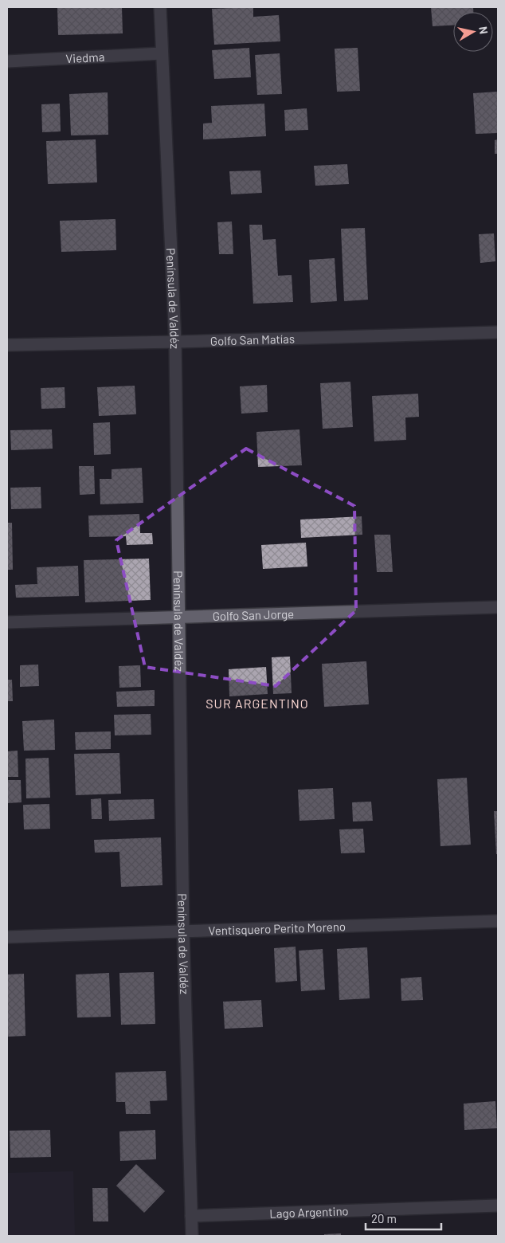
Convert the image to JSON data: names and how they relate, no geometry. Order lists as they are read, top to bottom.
{
  "streets": {
    "street": [
      "Viedma",
      "Península de Valdéz",
      "Golfo San Matías",
      "Golfo San Jorge",
      "Ventisquero Perito Moreno",
      "Lago Argentino"
    ]
  },
  "crossings": [
    ["Viedma", "Península de Valdéz"],
    ["Península de Valdéz", "Golfo San Matías"],
    ["Península de Valdéz", "Golfo San Jorge"],
    ["Península de Valdéz", "Ventisquero Perito Moreno"],
    ["Península de Valdéz", "Lago Argentino"]
  ],
  "districts": ["SUR ARGENTINO"],
  "scale_bar": "20 m",
  "north": "right"
}
